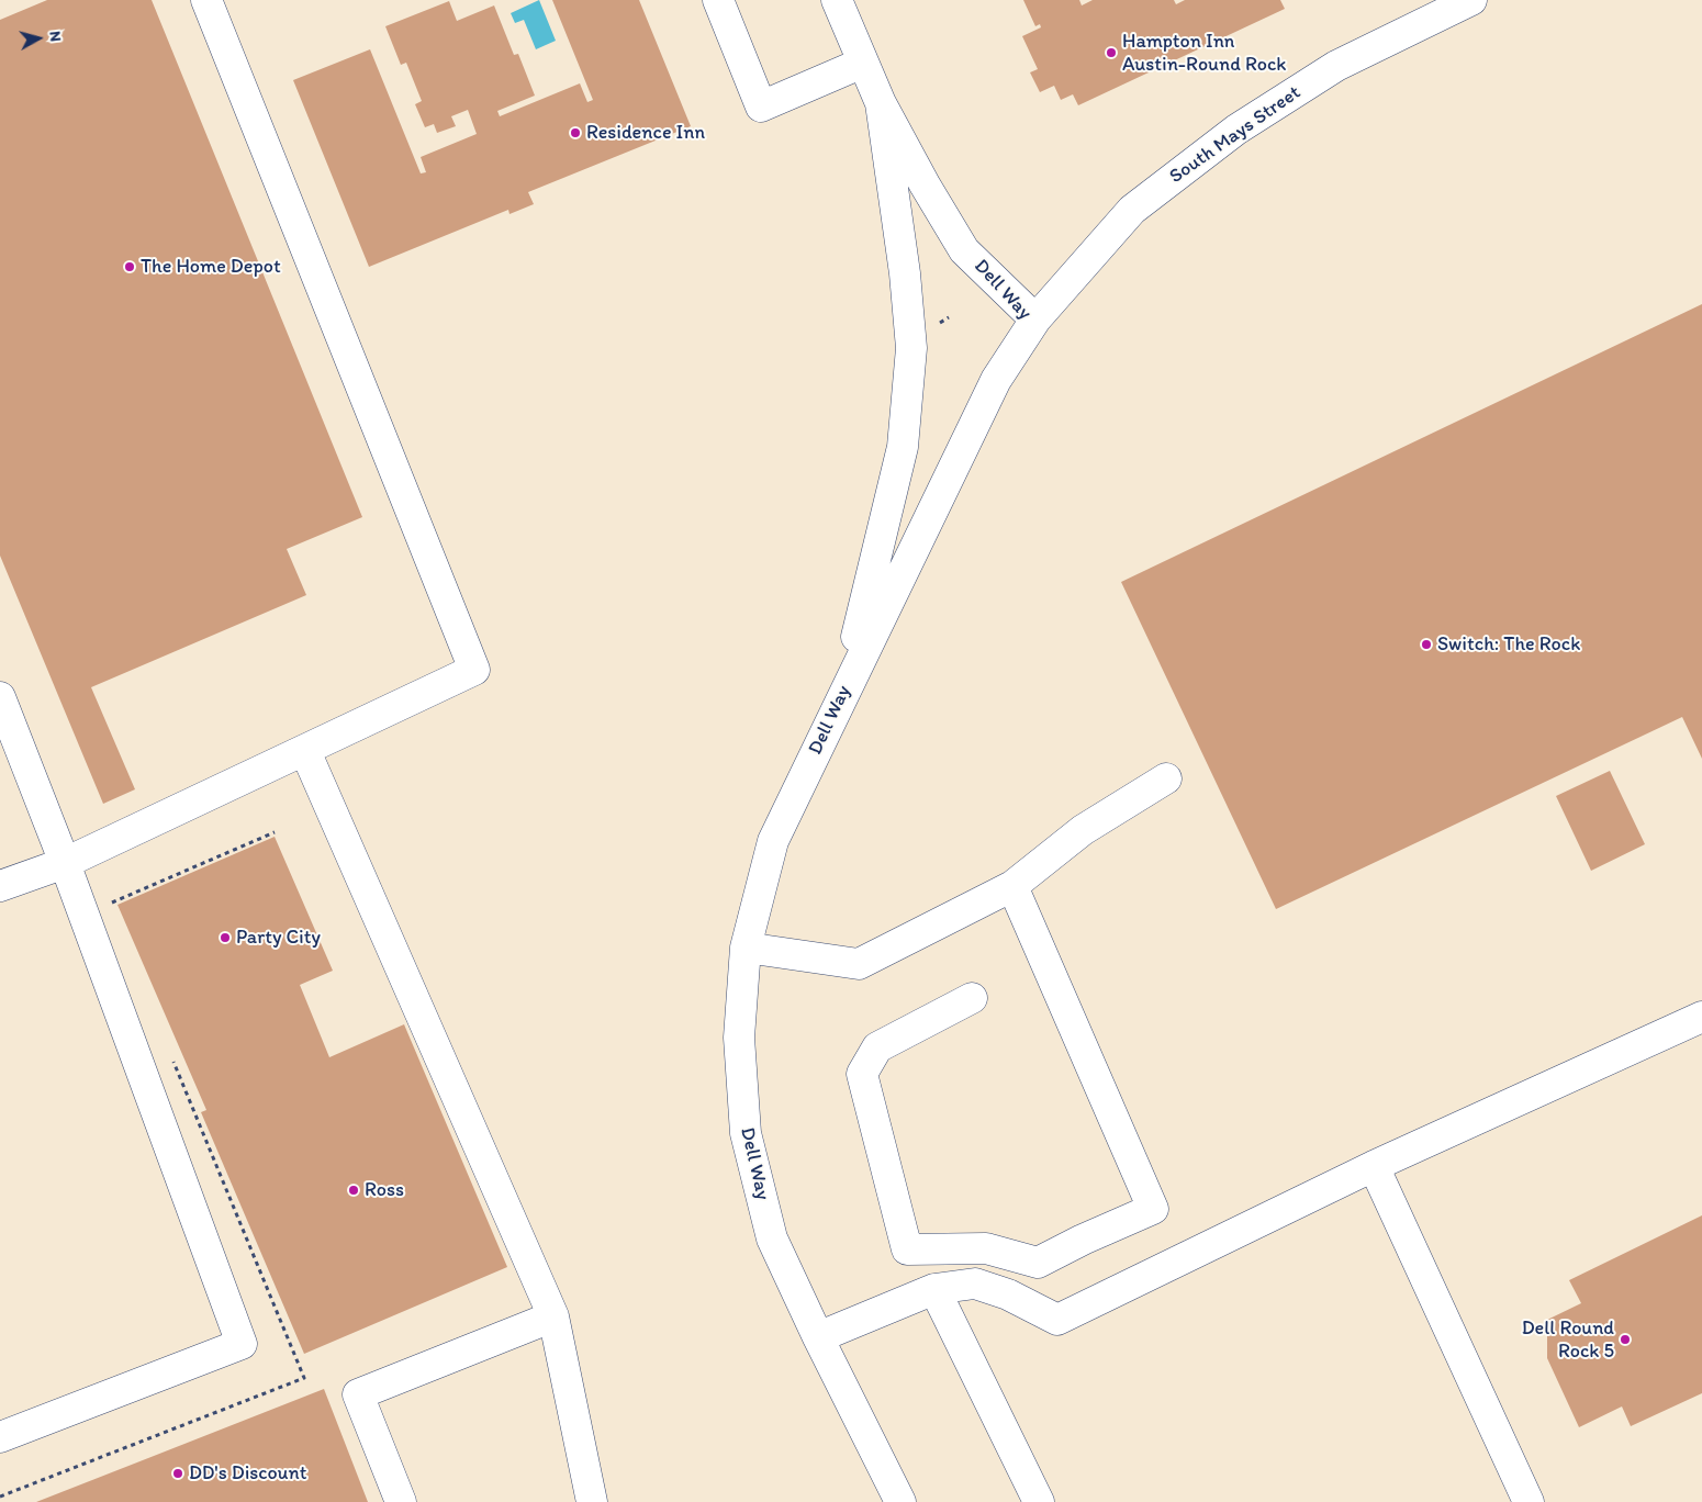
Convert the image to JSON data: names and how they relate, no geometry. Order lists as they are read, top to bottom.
{
  "streets": {
    "street": ["South Mays Street", "Dell Way"]
  },
  "crossings": [
    ["South Mays Street", "Dell Way"]
  ],
  "places": [
    "Hampton Inn Austin-Round Rock",
    "Residence Inn",
    "The Home Depot",
    "Switch: The Rock",
    "Party City",
    "Ross",
    "Dell Round Rock 5",
    "DD's Discount"
  ],
  "north": "right"
}
